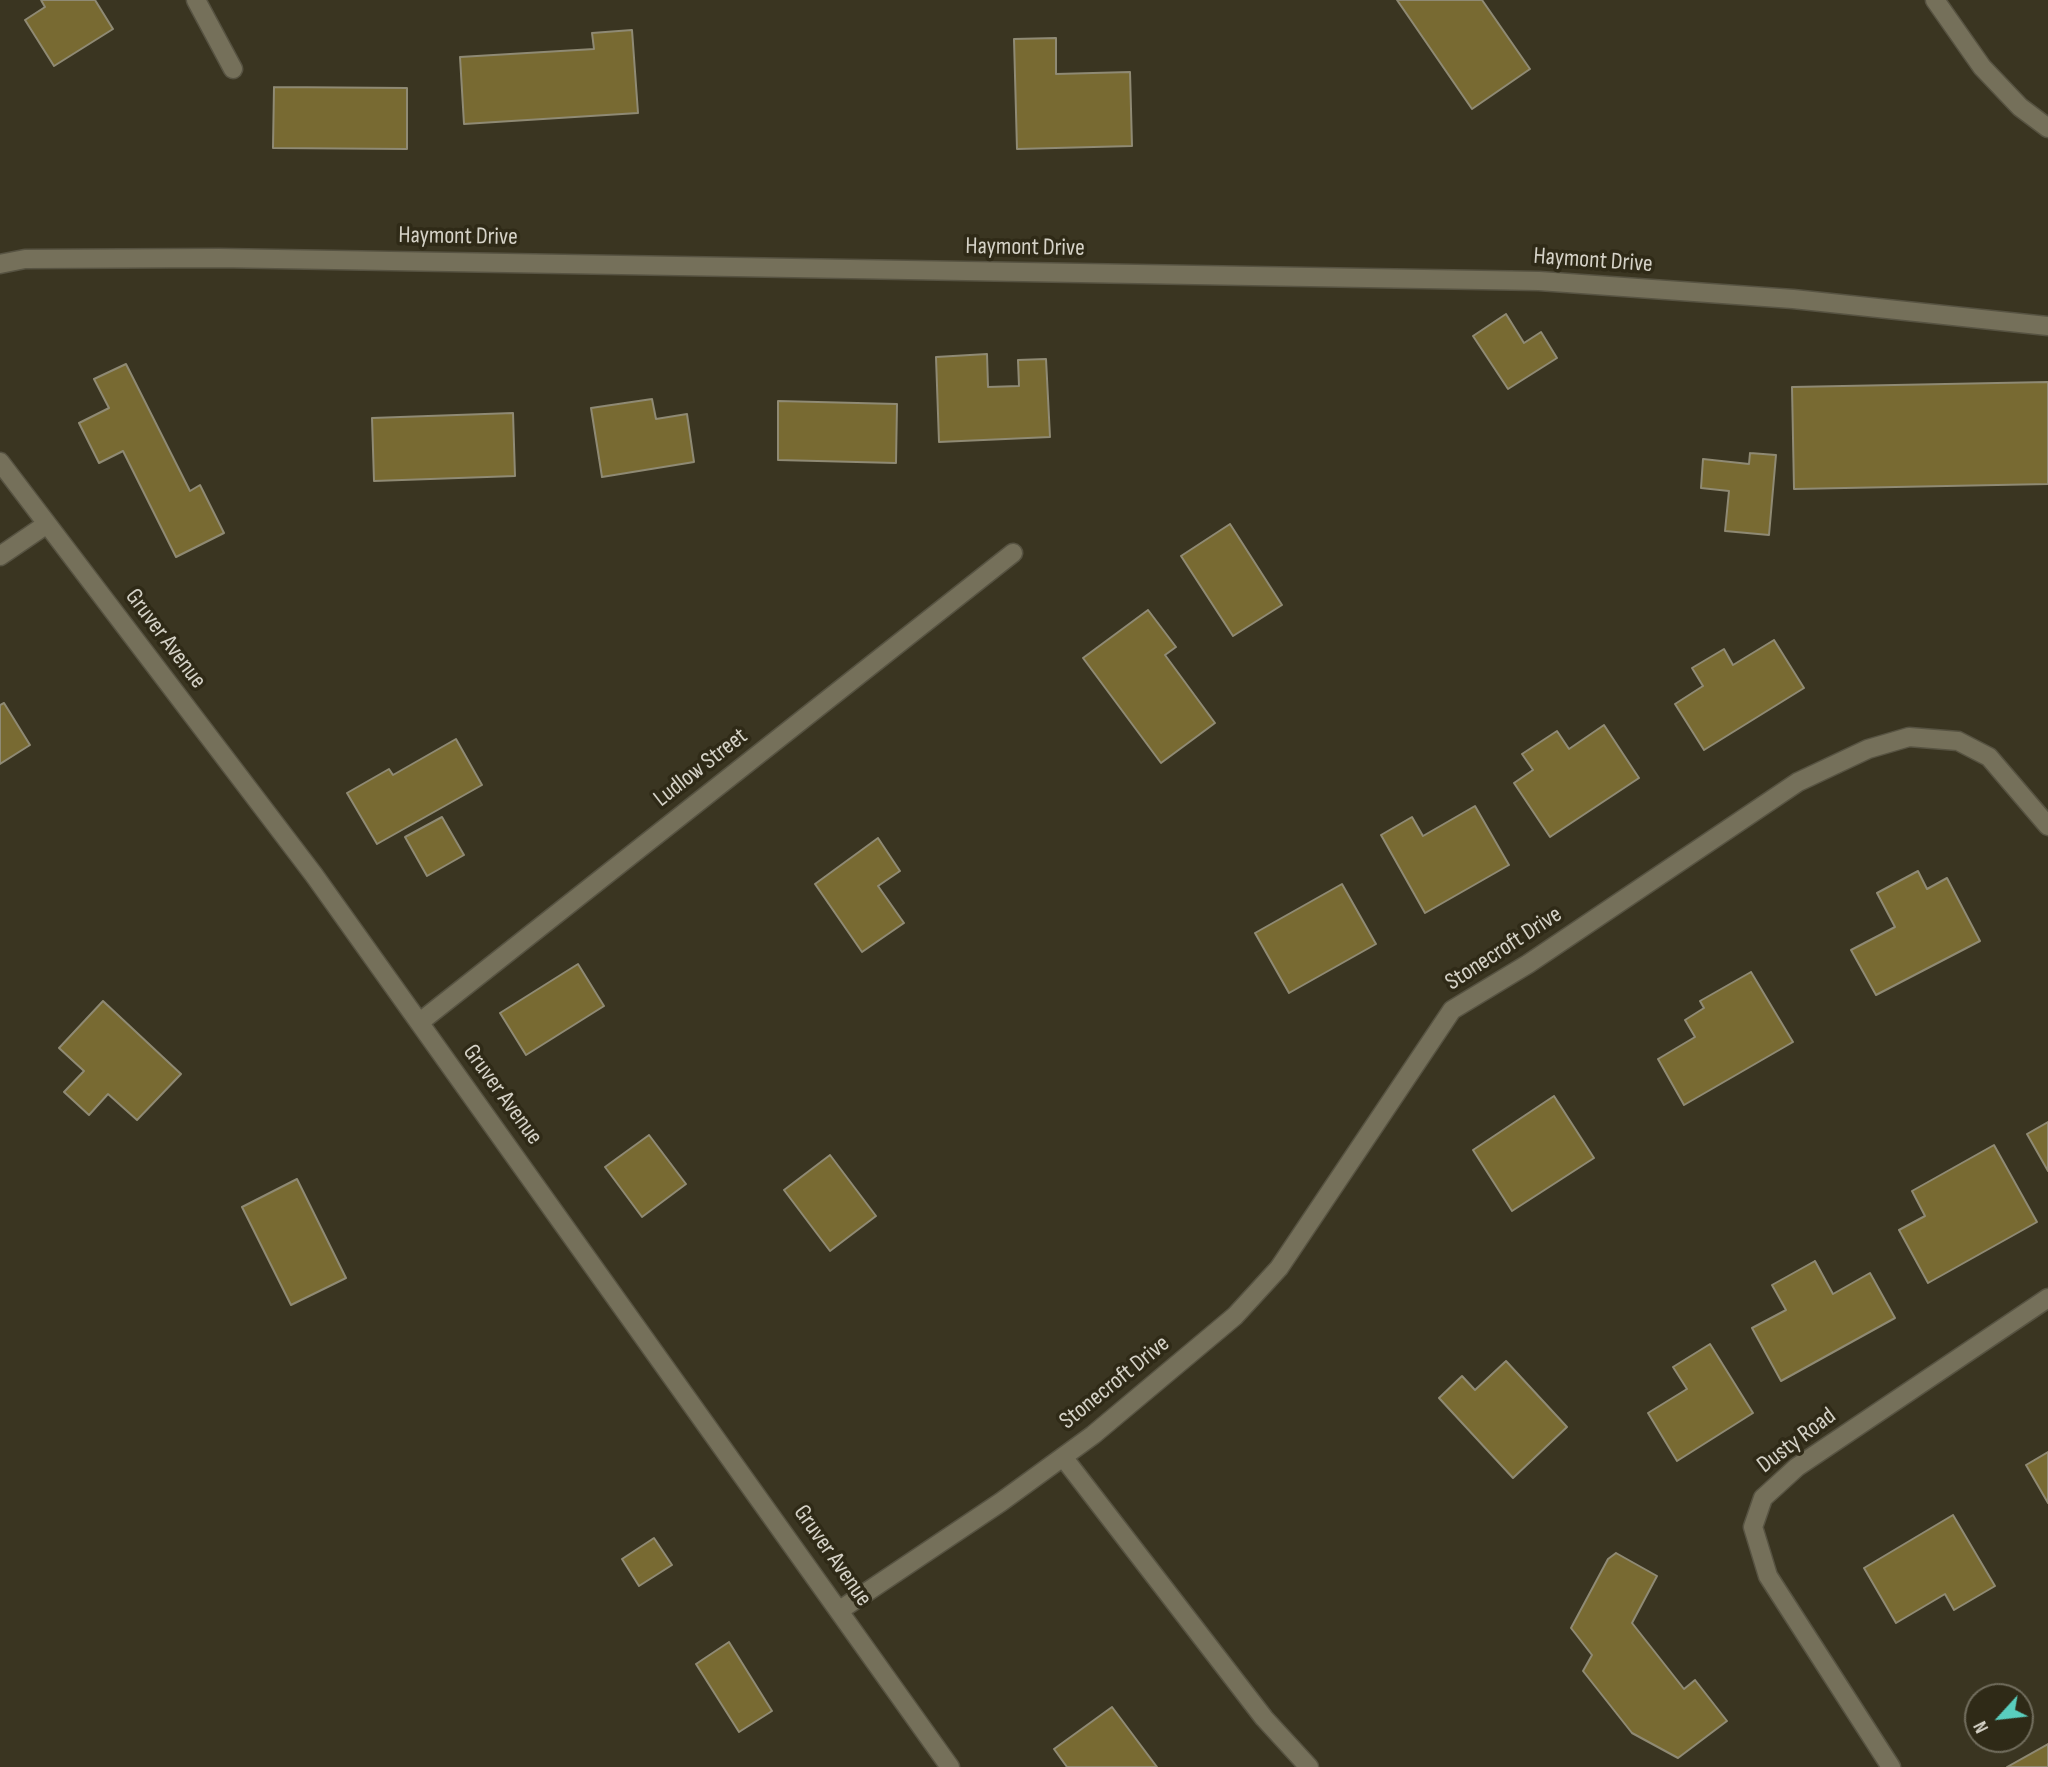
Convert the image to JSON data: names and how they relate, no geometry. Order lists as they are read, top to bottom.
{
  "streets": {
    "street": [
      "Haymont Drive",
      "Gruver Avenue",
      "Ludlow Street",
      "Stonecroft Drive",
      "Dusty Road"
    ]
  },
  "crossings": [
    ["Gruver Avenue", "Ludlow Street"],
    ["Gruver Avenue", "Stonecroft Drive"]
  ],
  "north": "bottom left"
}
